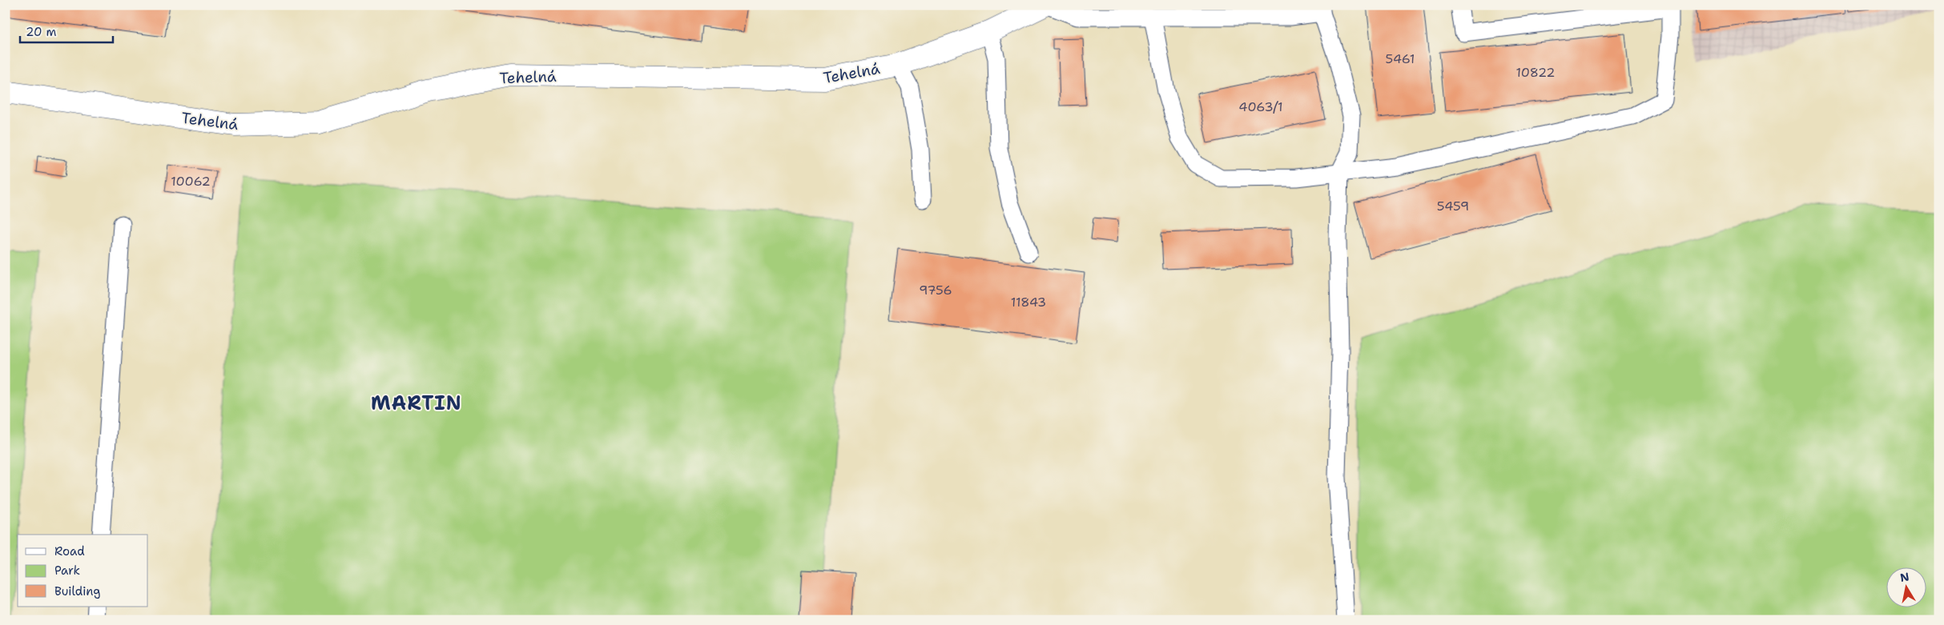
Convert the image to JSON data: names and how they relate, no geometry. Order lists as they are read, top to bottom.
{
  "streets": {
    "street": ["Tehelná"]
  },
  "districts": ["MARTIN"],
  "house_numbers": [
    "5461",
    "10822",
    "4063/1",
    "10062",
    "5459",
    "9756",
    "11843"
  ],
  "legend": ["Road", "Park", "Building"],
  "scale_bar": "20 m",
  "north": "top"
}
